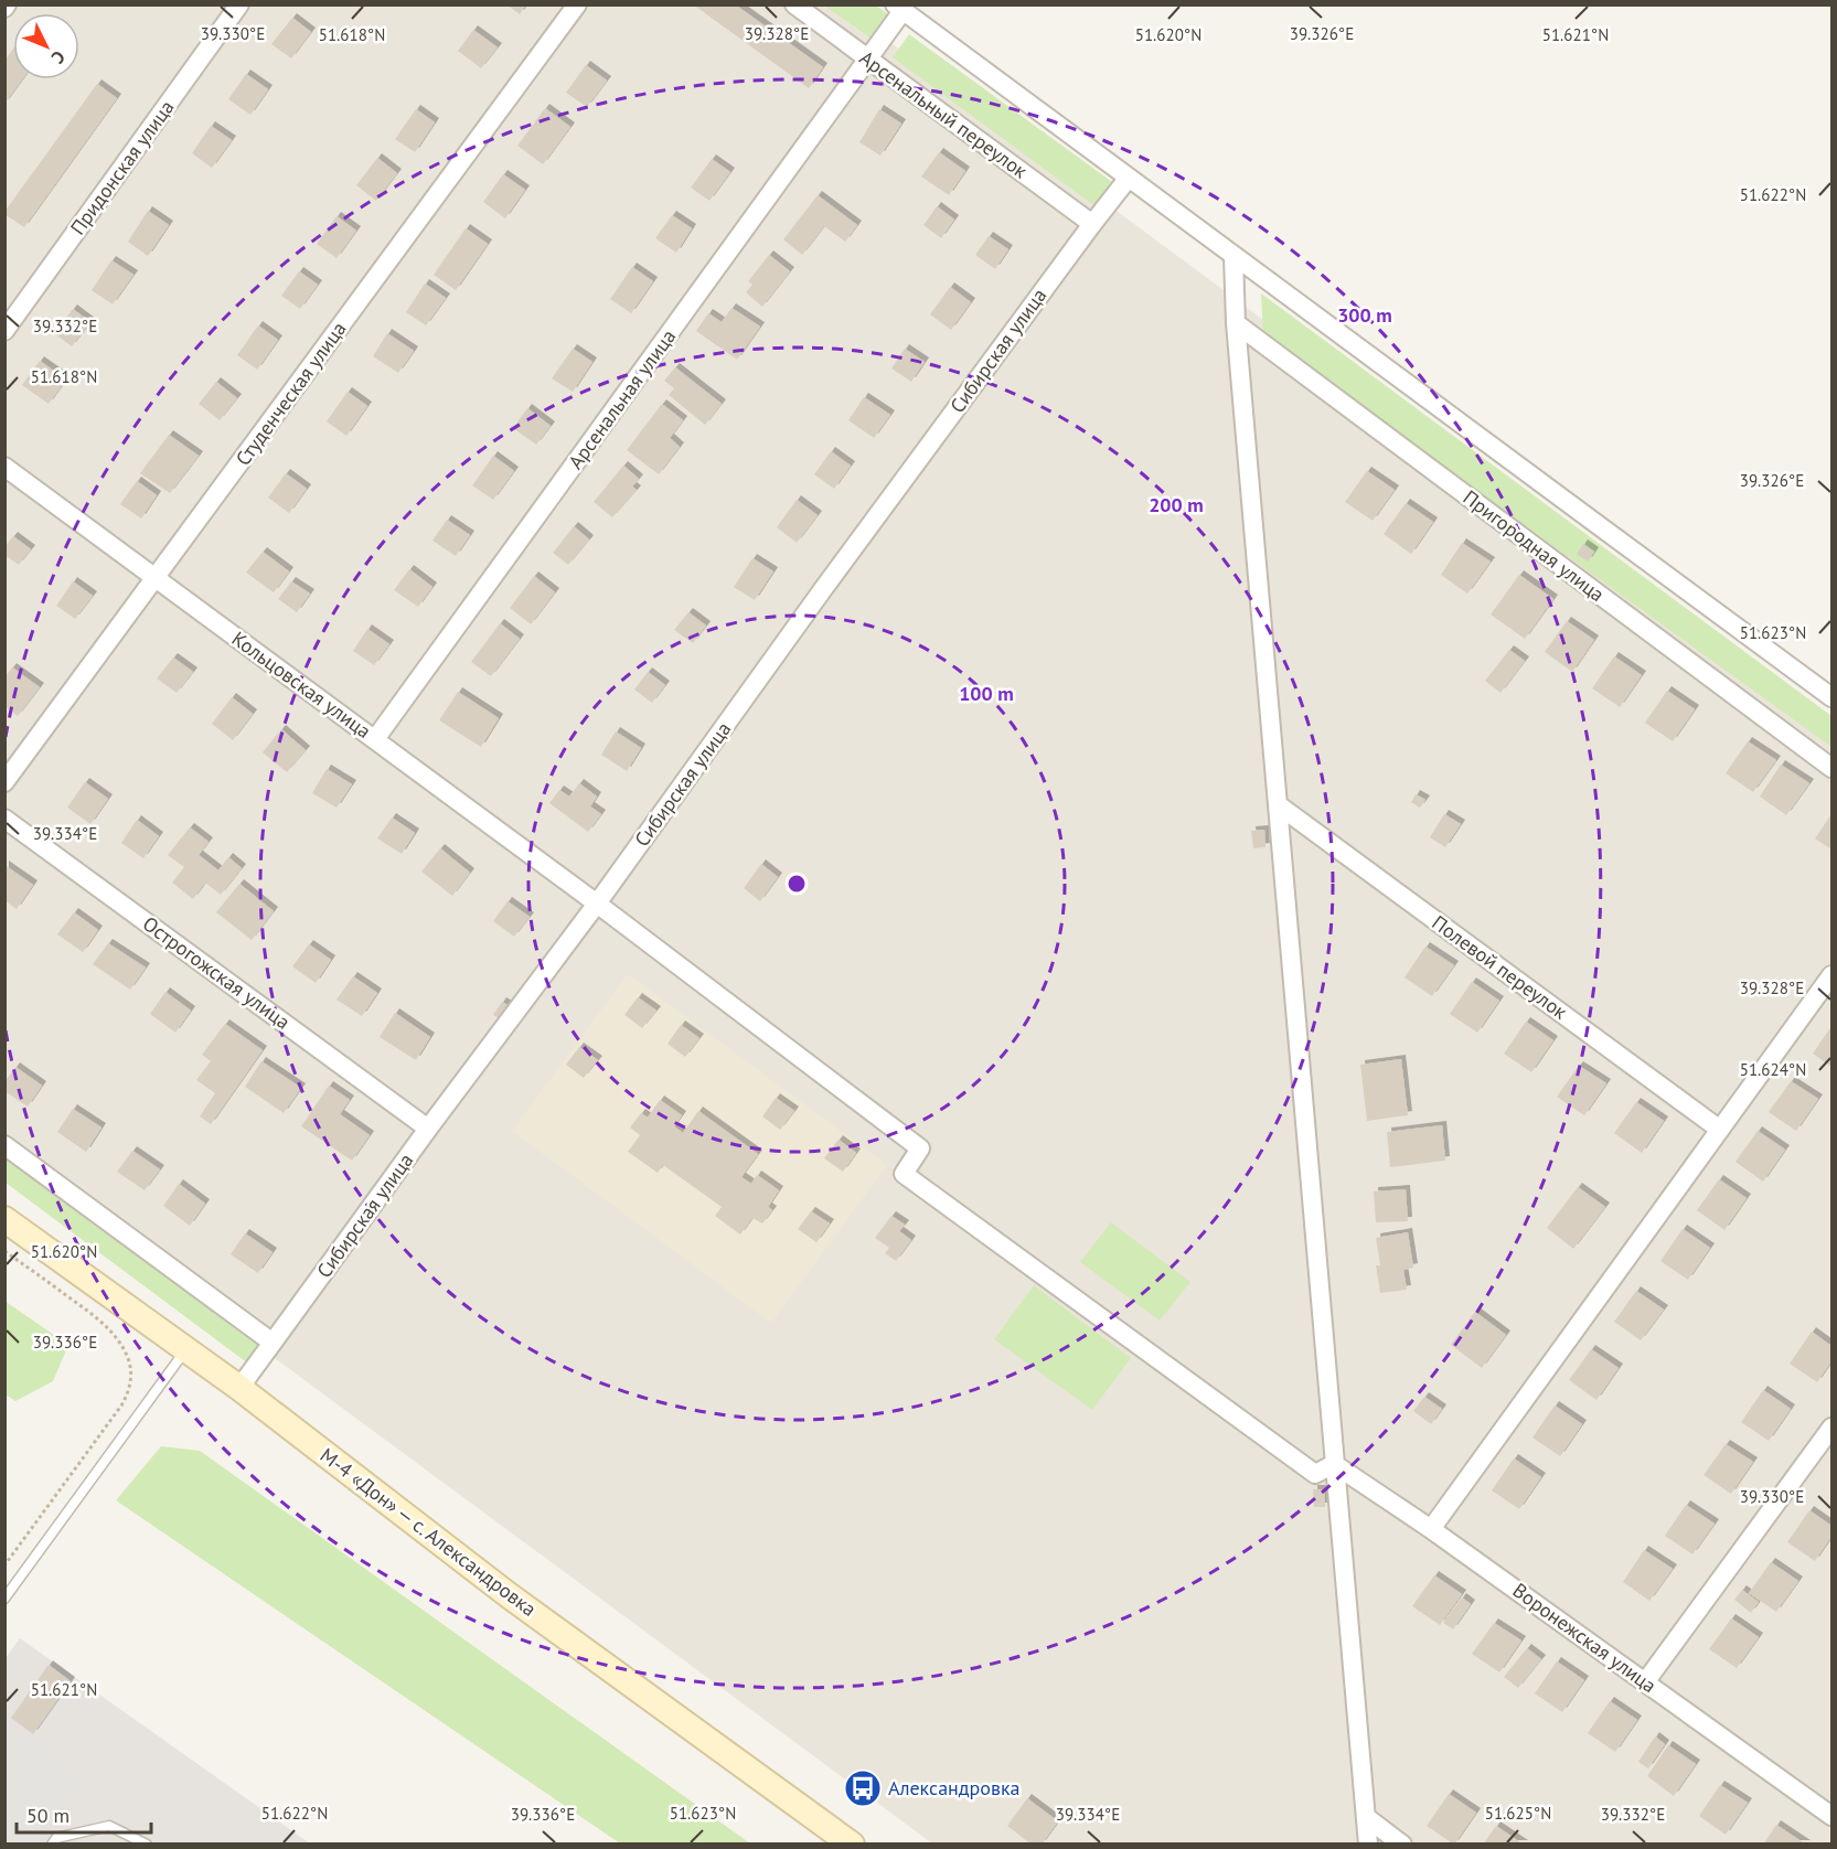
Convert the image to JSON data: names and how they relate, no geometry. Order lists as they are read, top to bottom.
{
  "streets": {
    "main road": ["М-4 «Дон» — с. Александровка"],
    "street": [
      "Арсенальный переулок",
      "Придонская улица",
      "Сибирская улица",
      "Студенческая улица",
      "Арсенальная улица",
      "Пригородная улица",
      "Кольцовская улица",
      "Полевой переулок",
      "Острогожская улица",
      "Воронежская улица"
    ]
  },
  "crossings": [
    ["Арсенальный переулок", "Сибирская улица"],
    ["Арсенальный переулок", "Арсенальная улица"],
    ["Сибирская улица", "Кольцовская улица"],
    ["Сибирская улица", "Острогожская улица"],
    ["Сибирская улица", "М-4 «Дон» — с. Александровка"],
    ["Студенческая улица", "Кольцовская улица"],
    ["Арсенальная улица", "Кольцовская улица"],
    ["Кольцовская улица", "Воронежская улица"]
  ],
  "places": {
    "bus stop": ["Александровка"]
  },
  "scale_bar": "50 m",
  "north": "bottom right",
  "coordinates": [
    "39.330°E",
    "39.326°E",
    "39.328°E",
    "51.618°N",
    "51.620°N",
    "51.621°N",
    "51.622°N",
    "39.332°E",
    "51.623°N",
    "39.334°E",
    "51.624°N",
    "39.336°E",
    "51.625°N"
  ],
  "rings": ["300 m", "200 m", "100 m"]
}
